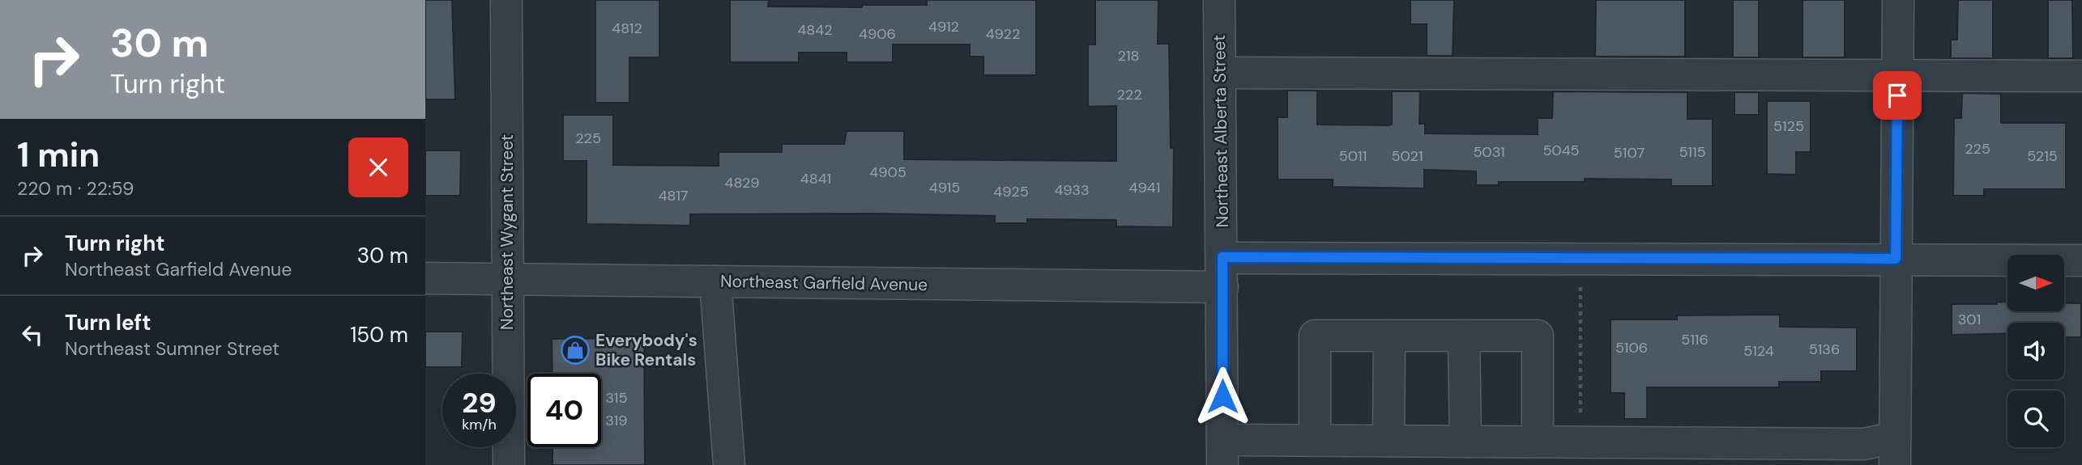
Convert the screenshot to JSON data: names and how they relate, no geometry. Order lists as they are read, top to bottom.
{
  "streets": {
    "street": ["Northeast Alberta Street", "Northeast Wygant Street", "Northeast Garfield Avenue"]
  },
  "crossings": [
    ["Northeast Alberta Street", "Northeast Garfield Avenue"],
    ["Northeast Wygant Street", "Northeast Garfield Avenue"]
  ],
  "places": {
    "shop": ["Everybody's Bike Rentals"]
  },
  "house_numbers": [
    "4912",
    "4812",
    "4842",
    "4906",
    "4922",
    "218",
    "222",
    "5125",
    "225",
    "225",
    "5045",
    "5031",
    "5115",
    "5107",
    "5011",
    "5021",
    "5215",
    "4905",
    "4841",
    "4829",
    "4915",
    "4941",
    "4933",
    "4925",
    "4817",
    "301",
    "5116",
    "5106",
    "5136",
    "5124",
    "315",
    "319"
  ],
  "north": "right",
  "page": {
    "turn": ["30 m", "Turn right"],
    "heading": ["1 min", "220 m · 22:59"],
    "list": [
      {
        "name": "Turn right",
        "note": "Northeast Garfield Avenue",
        "value": "30 m"
      },
      {
        "name": "Turn left",
        "note": "Northeast Sumner Street",
        "value": "150 m"
      }
    ],
    "speed": "29 km/h",
    "limit": "40"
  }
}
